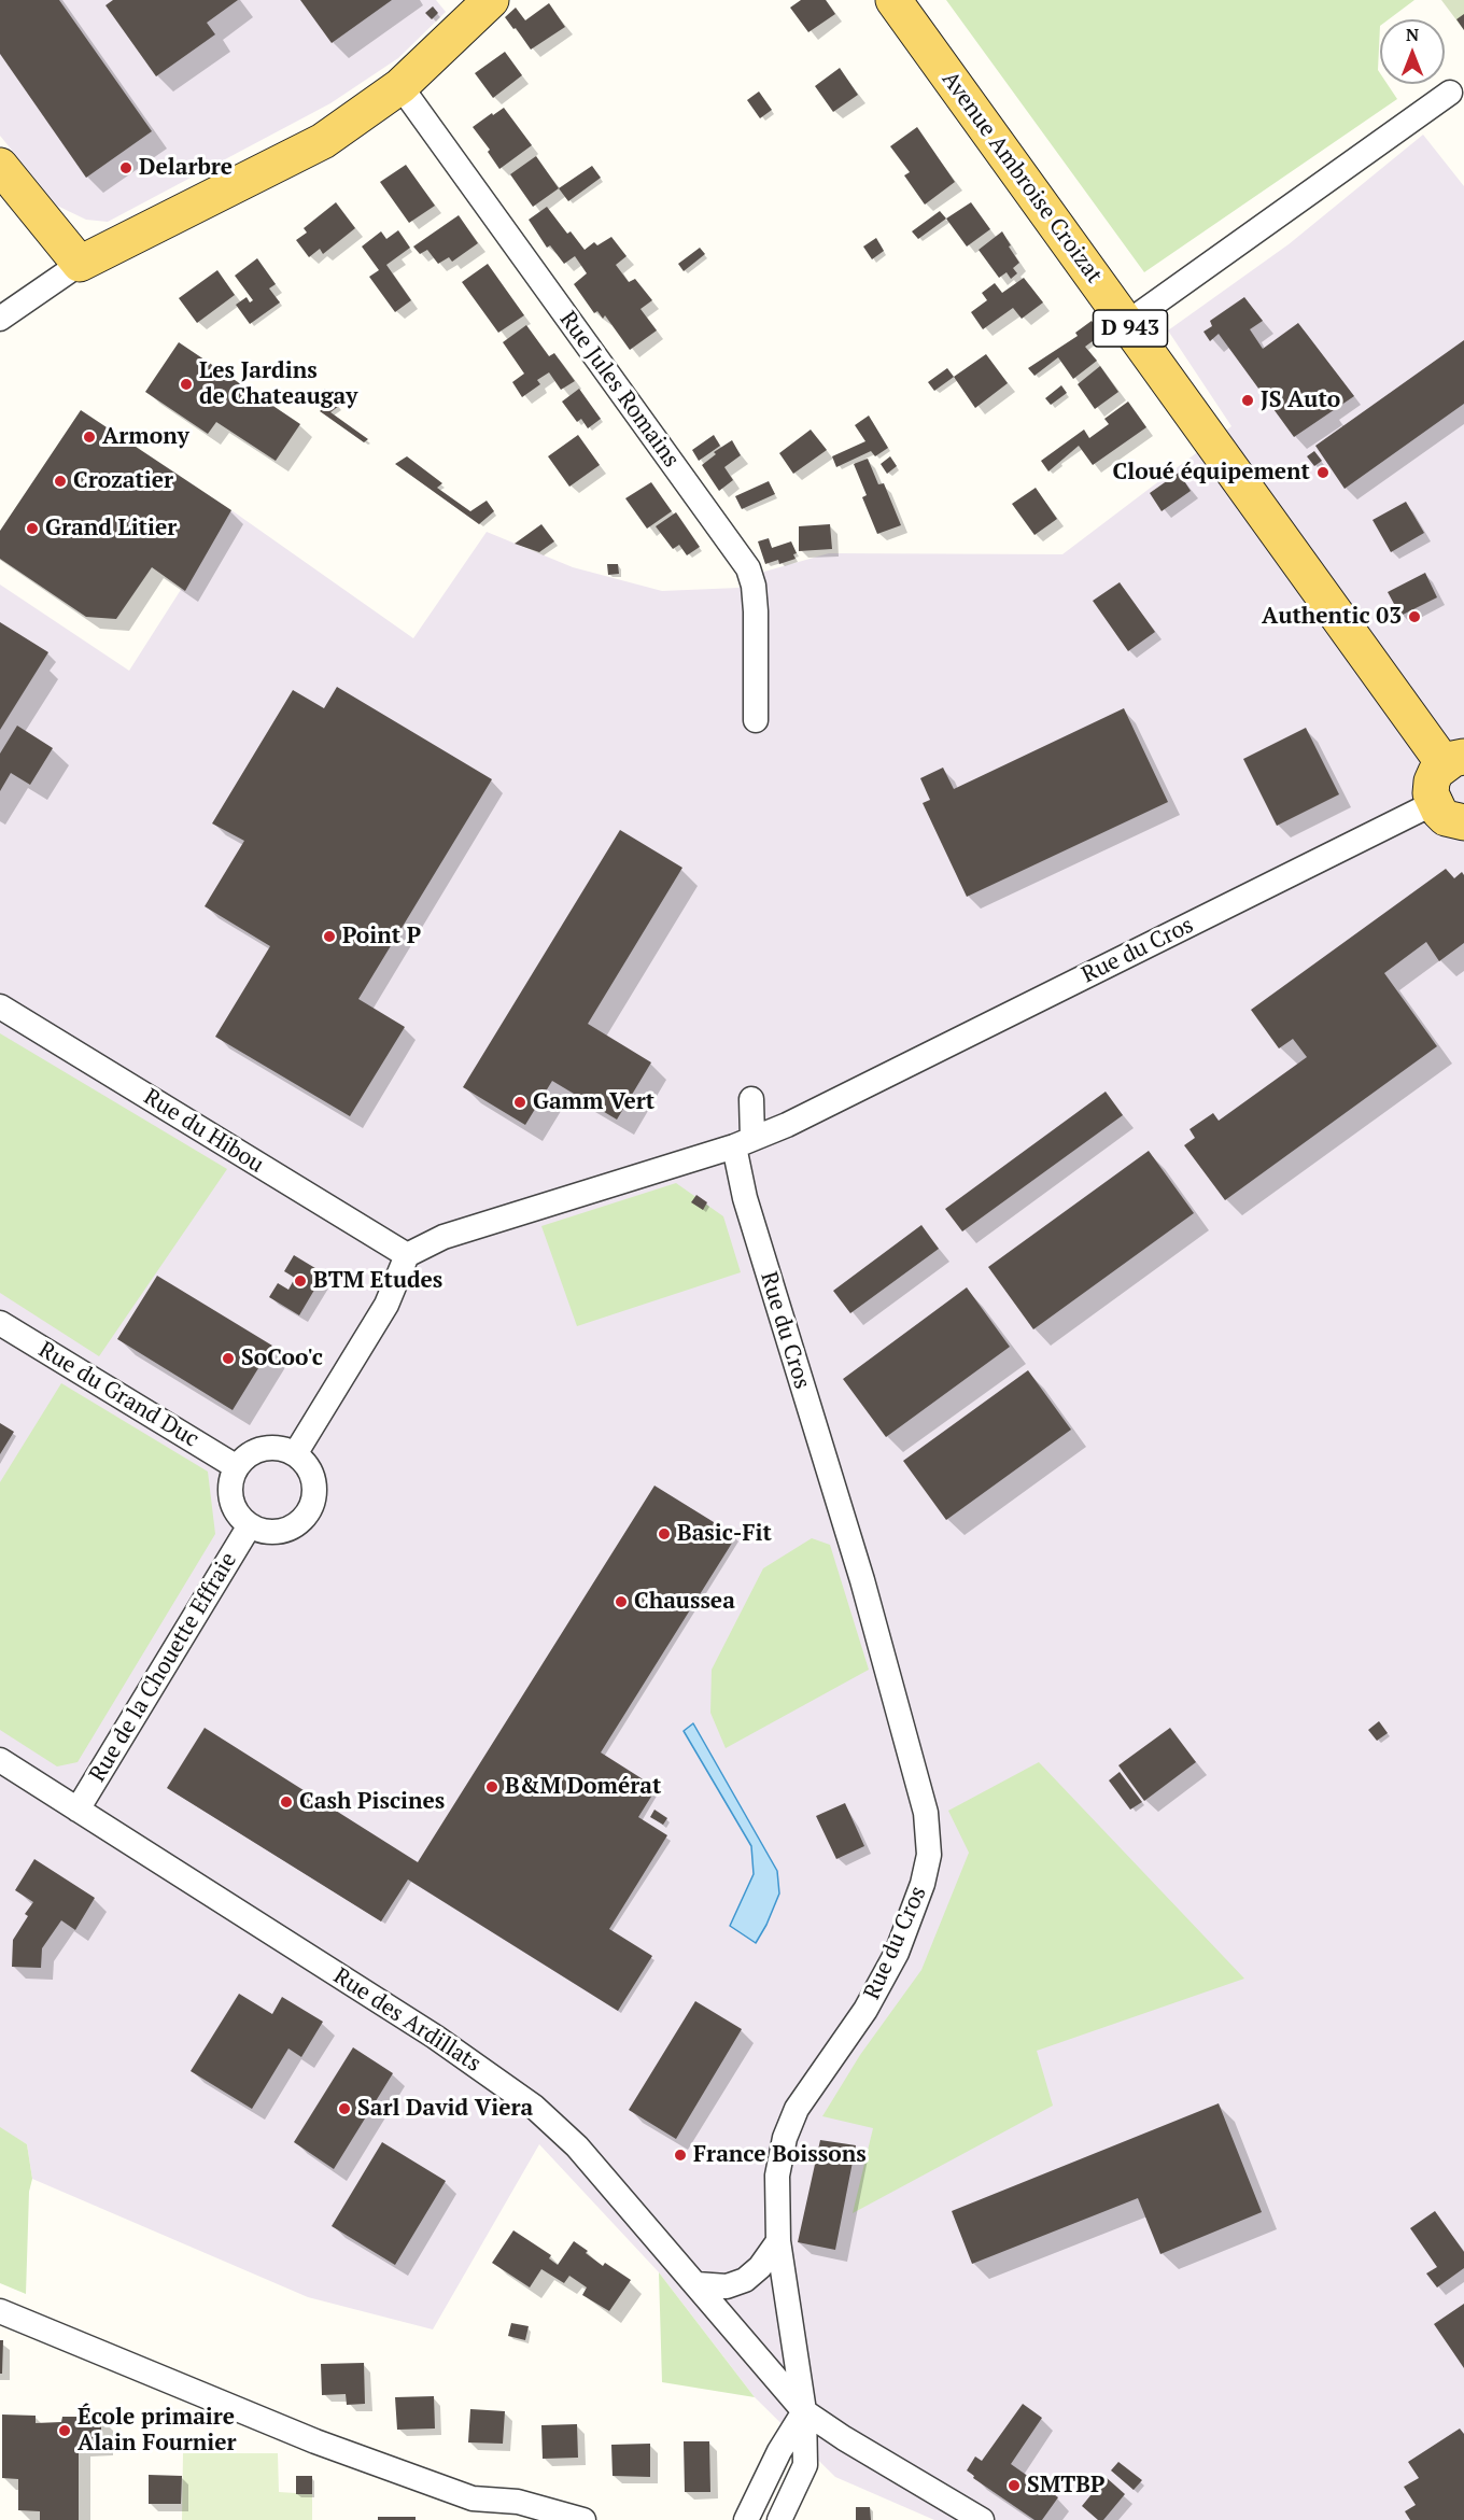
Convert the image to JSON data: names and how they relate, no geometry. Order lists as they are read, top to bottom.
{
  "streets": {
    "main road": ["Avenue Ambroise Croizat", "D 943"],
    "street": [
      "Rue Jules Romains",
      "Rue du Cros",
      "Rue du Hibou",
      "Rue du Grand Duc",
      "Rue de la Chouette Effraie",
      "Rue des Ardillats"
    ]
  },
  "crossings": [
    ["Rue du Cros", "Rue des Ardillats"],
    ["Rue du Grand Duc", "Rue de la Chouette Effraie"],
    ["Rue de la Chouette Effraie", "Rue des Ardillats"]
  ],
  "places": [
    "Delarbre",
    "Les Jardins de Chateaugay",
    "JS Auto",
    "Armony",
    "Cloué équipement",
    "Crozatier",
    "Grand Litier",
    "Authentic 03",
    "Point P",
    "Gamm Vert",
    "BTM Etudes",
    "SoCoo'c",
    "Basic-Fit",
    "Chaussea",
    "B&M Domérat",
    "Cash Piscines",
    "Sarl David Viera",
    "France Boissons",
    "École primaire Alain Fournier",
    "SMTBP"
  ],
  "north": "top"
}
